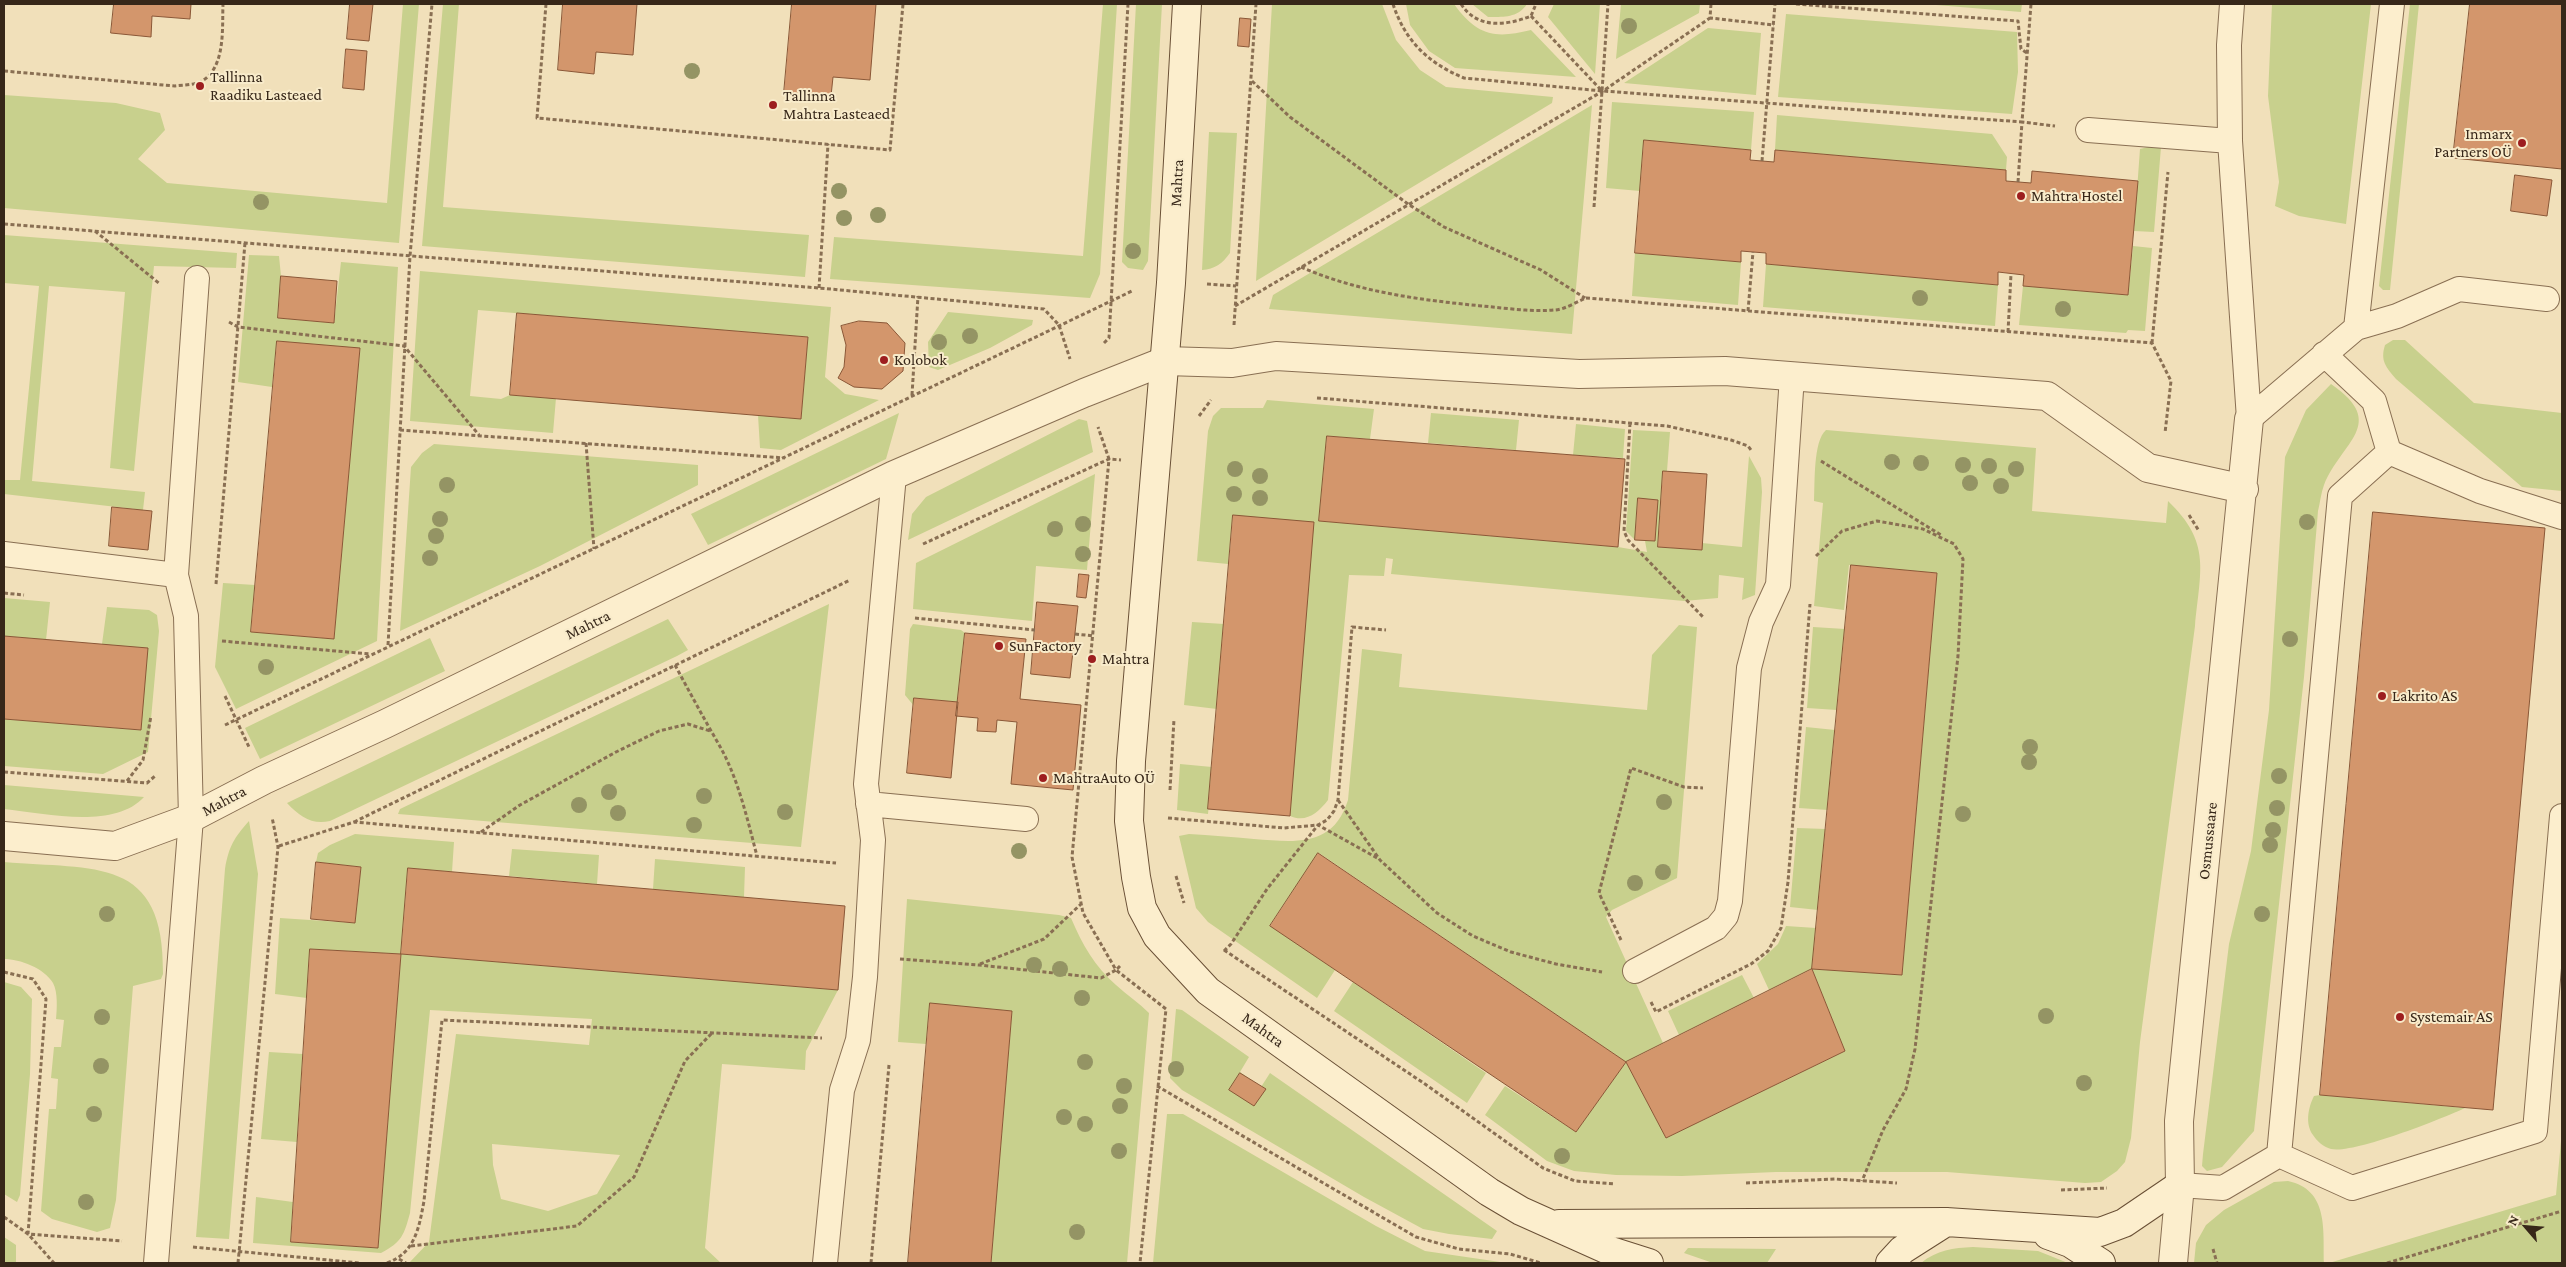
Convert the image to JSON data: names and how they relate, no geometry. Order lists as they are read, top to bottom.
{
  "streets": {
    "street": ["Mahtra", "Osmussaare"]
  },
  "places": [
    "Tallinna Raadiku Lasteaed",
    "Tallinna Mahtra Lasteaed",
    "Inmarx Partners OÜ",
    "Mahtra Hostel",
    "Kolobok",
    "SunFactory",
    "Mahtra",
    "Lakrito AS",
    "MahtraAuto OÜ",
    "Systemair AS"
  ],
  "north": "top left"
}
